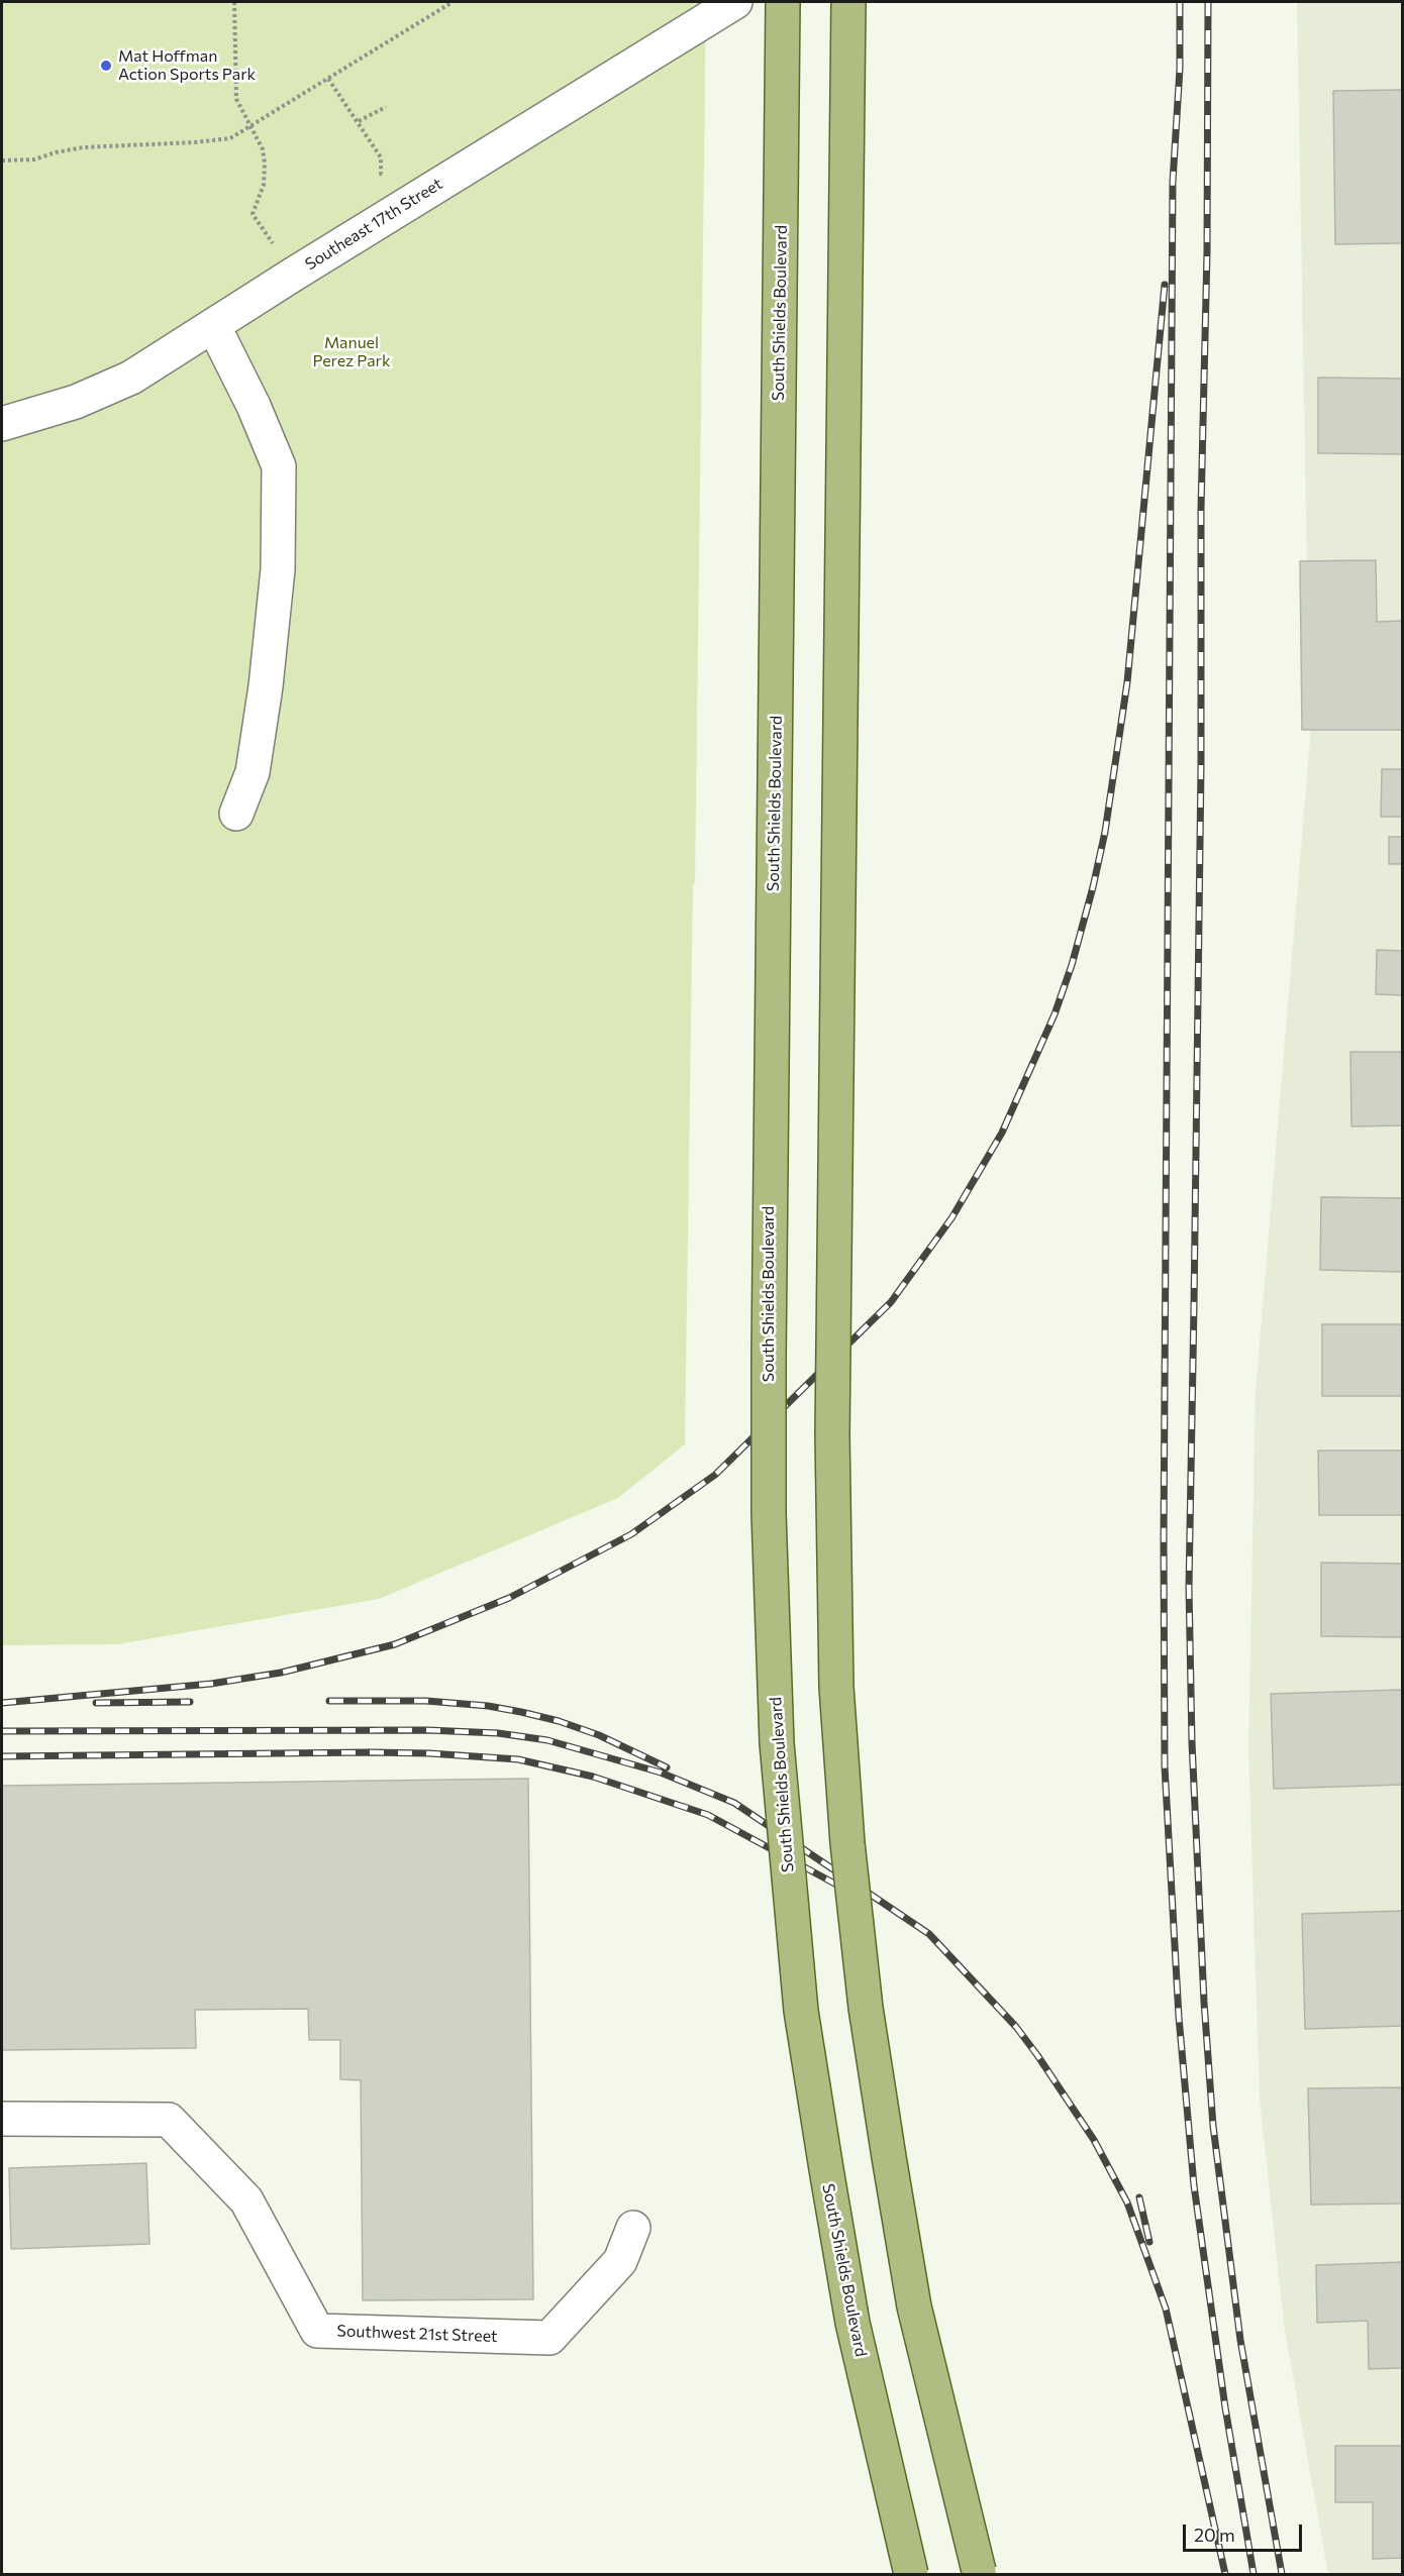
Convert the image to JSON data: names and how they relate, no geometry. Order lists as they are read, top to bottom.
{
  "streets": {
    "main road": ["South Shields Boulevard"],
    "street": ["Southeast 17th Street", "Southwest 21st Street"]
  },
  "parks": ["Manuel Perez Park"],
  "places": ["Mat Hoffman Action Sports Park"],
  "scale_bar": "20 m"
}
